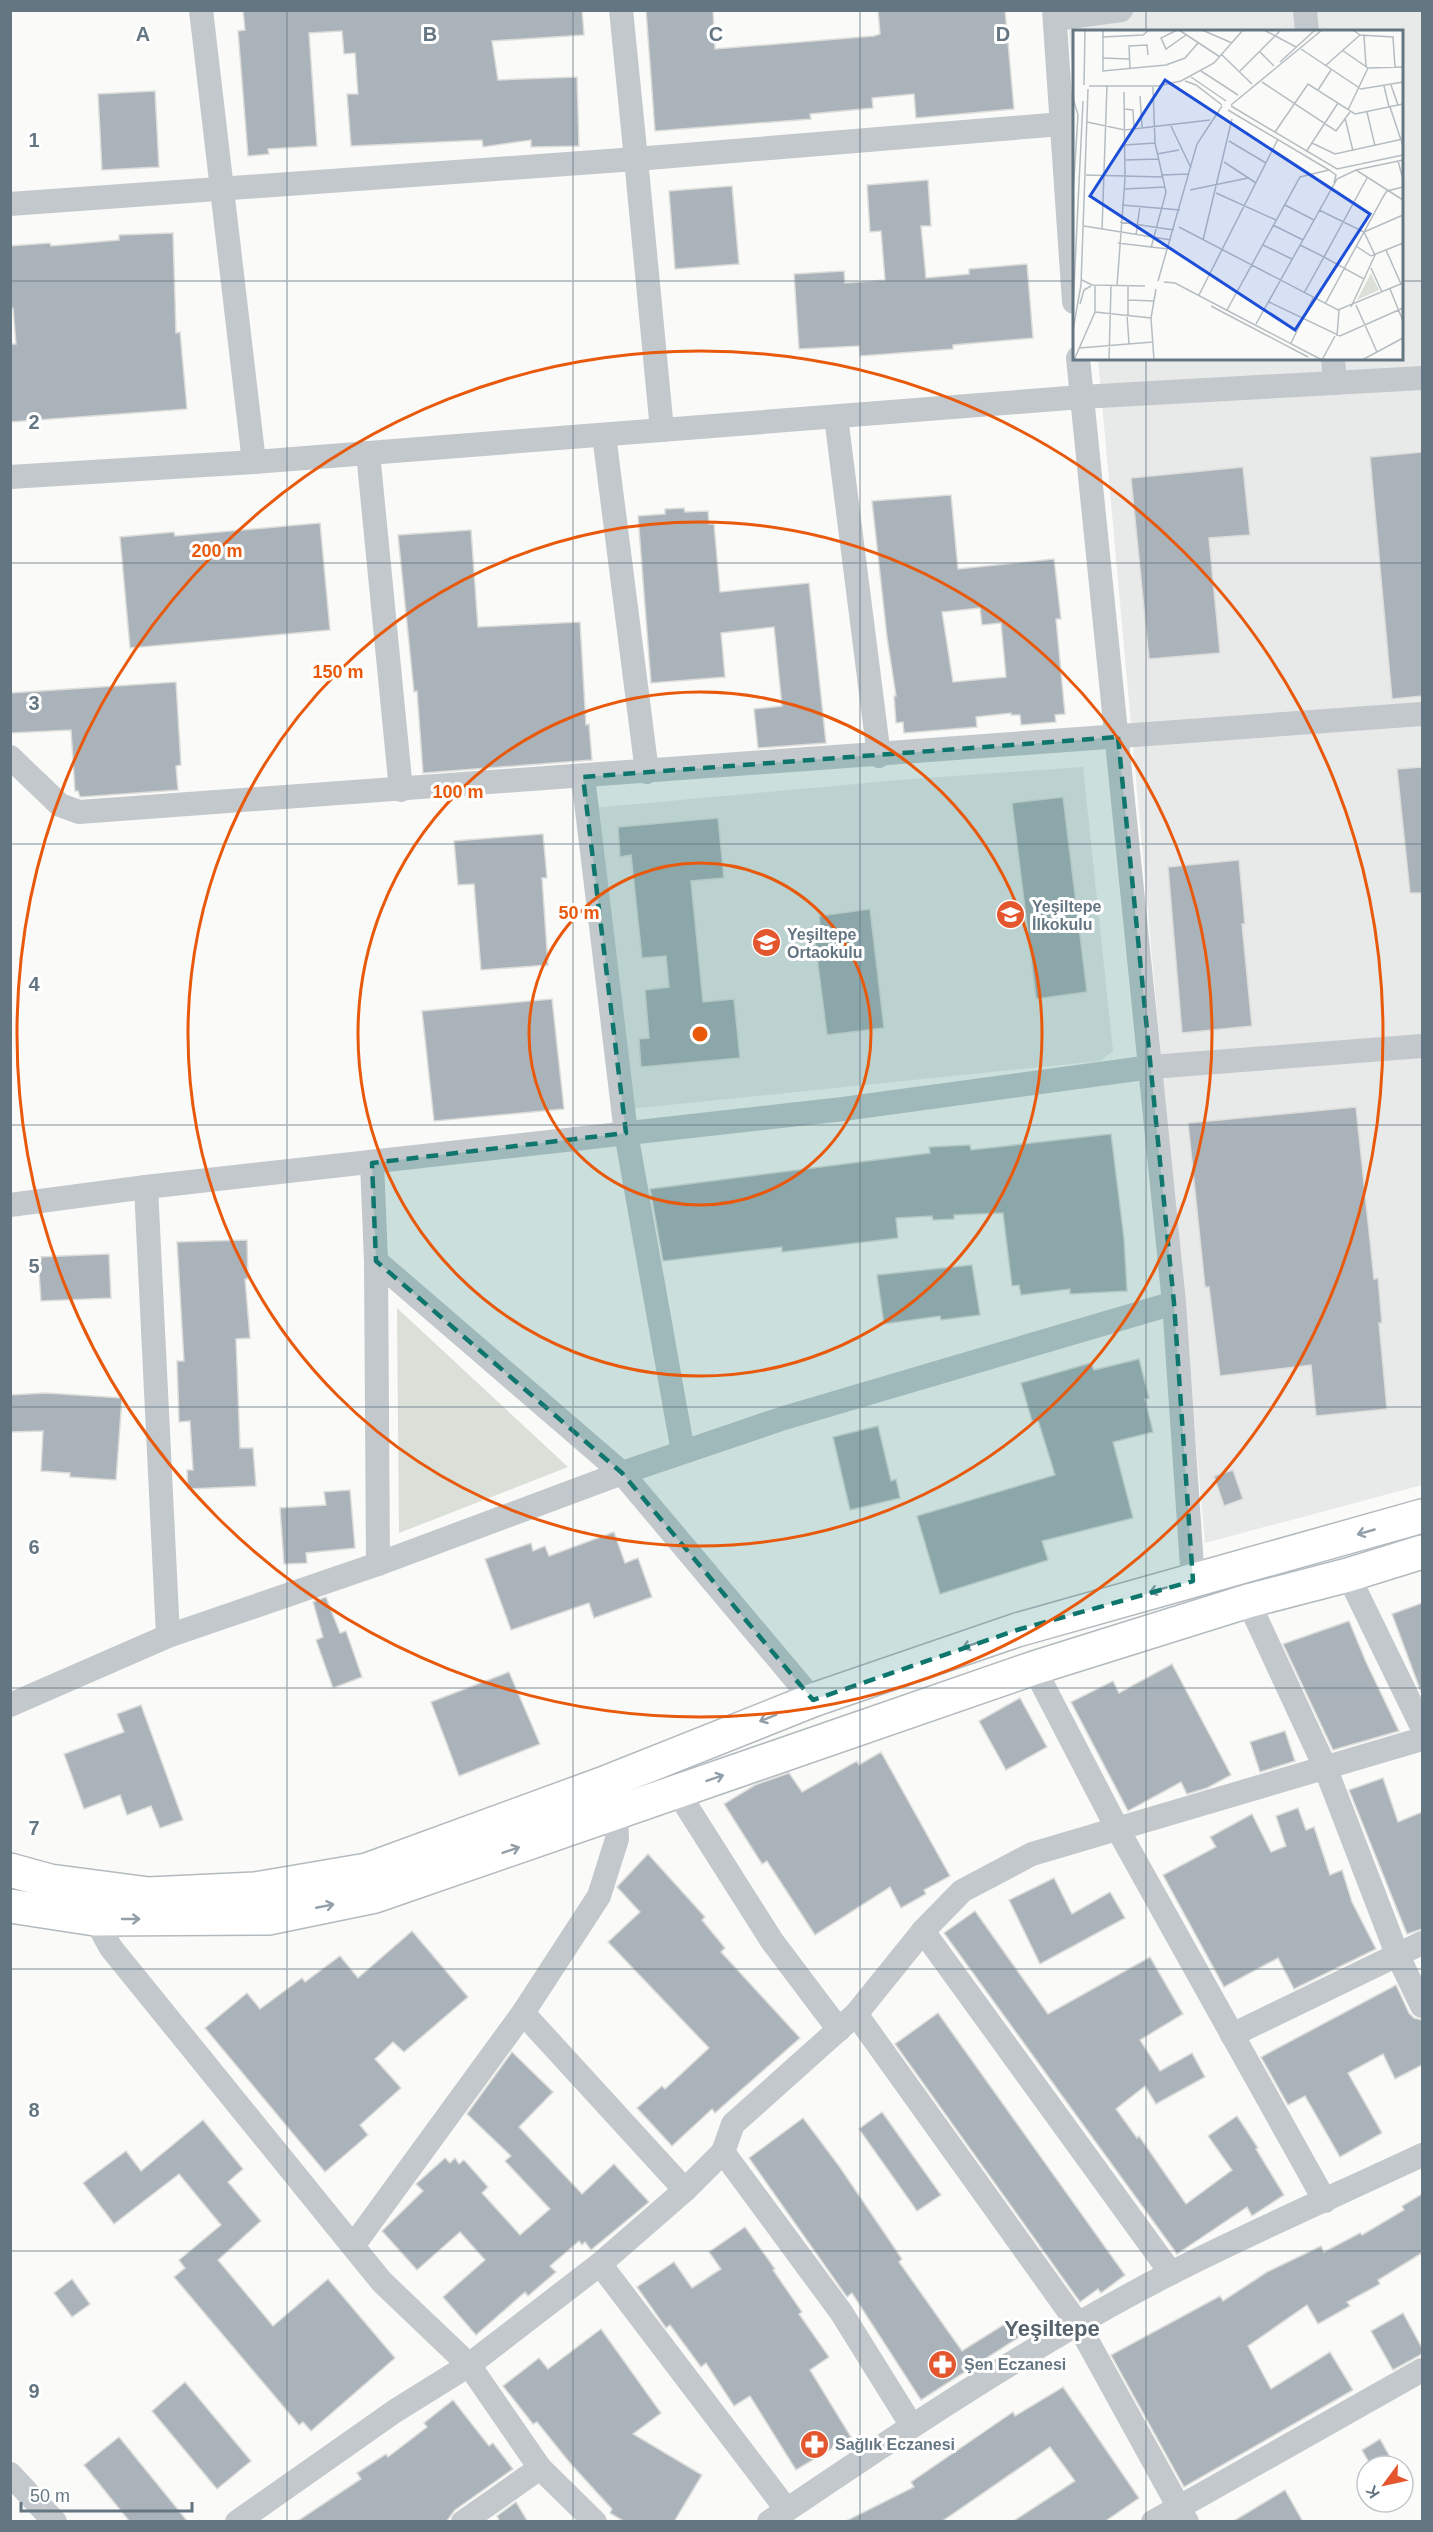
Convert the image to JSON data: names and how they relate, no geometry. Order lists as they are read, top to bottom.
{
  "districts": ["Yeşiltepe"],
  "places": {
    "school or university": ["Yeşiltepe İlkokulu", "Yeşiltepe Ortaokulu"],
    "pharmacy": ["Şen Eczanesi", "Sağlık Eczanesi"]
  },
  "scale_bar": "50 m",
  "north": "bottom left",
  "grid": {
    "columns": [
      "A",
      "B",
      "C",
      "D"
    ],
    "rows": [
      "1",
      "2",
      "3",
      "4",
      "5",
      "6",
      "7",
      "8",
      "9"
    ]
  },
  "rings": [
    "200 m",
    "150 m",
    "100 m",
    "50 m"
  ]
}
